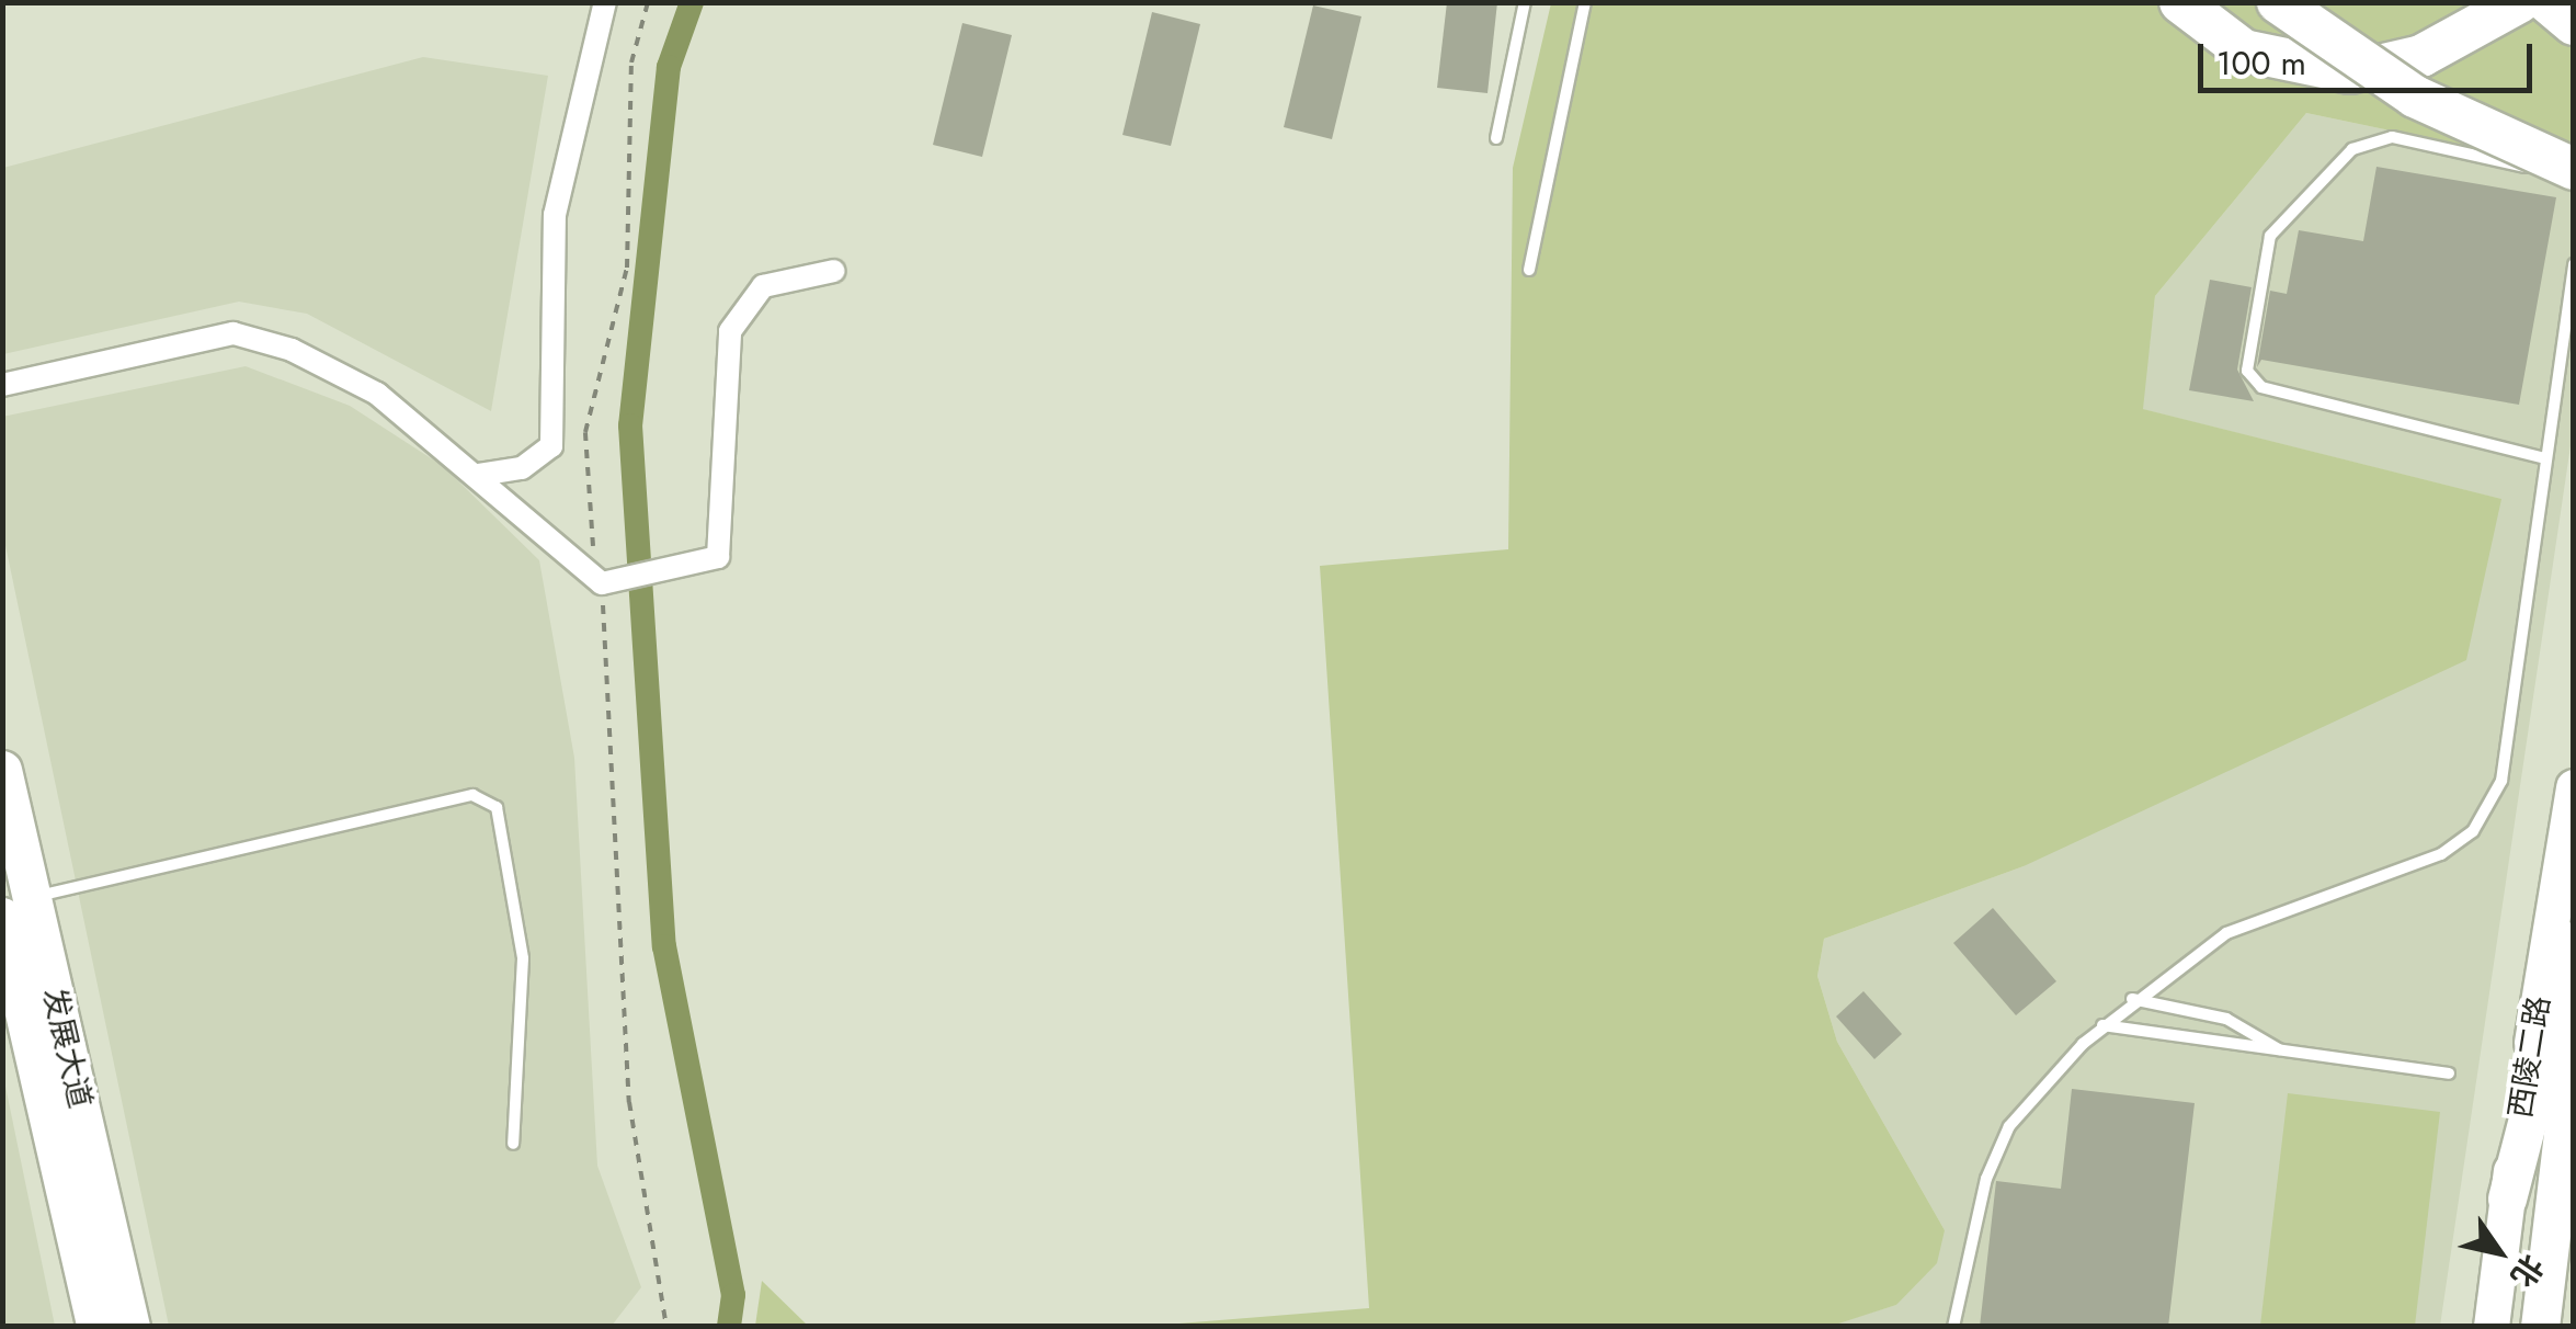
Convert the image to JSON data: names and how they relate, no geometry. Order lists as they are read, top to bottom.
{
  "streets": {
    "highway": ["发展大道"],
    "main road": ["西陵二路"]
  },
  "scale_bar": "100 m",
  "north": "bottom right"
}
